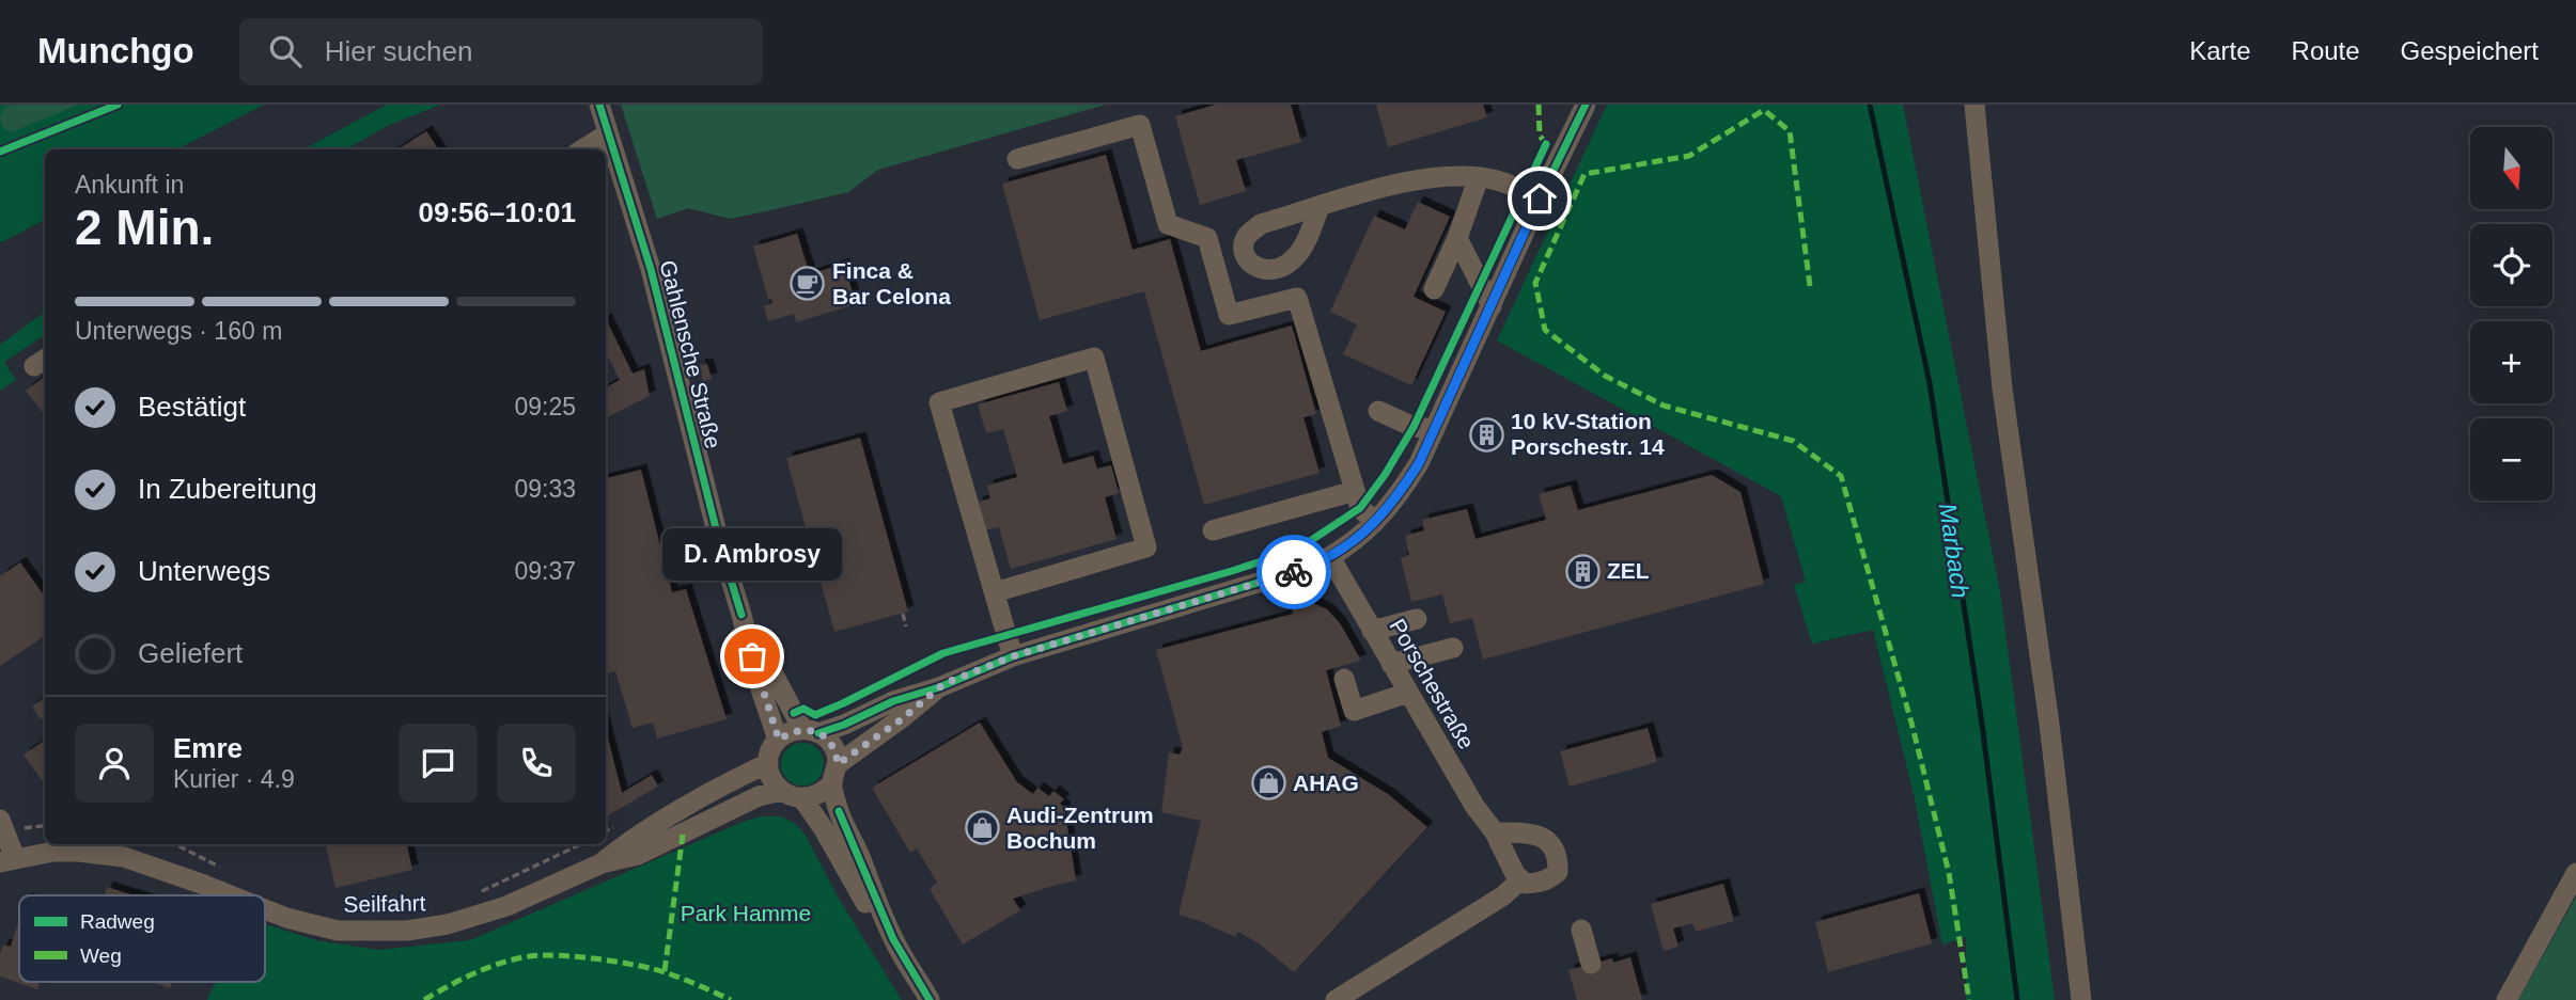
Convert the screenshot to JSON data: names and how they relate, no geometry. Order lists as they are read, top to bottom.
{
  "streets": {
    "street": ["Gahlensche Straße", "Porschestraße", "Seilfahrt"]
  },
  "crossings": [
    ["Gahlensche Straße", "Seilfahrt"]
  ],
  "water": ["Marbach"],
  "parks": ["Park Hamme"],
  "places": {
    "cafe": ["Finca & Bar Celona"],
    "building": ["10 kV-Station Porschestr. 14", "ZEL"],
    "other": ["D. Ambrosy"],
    "shop": ["AHAG", "Audi-Zentrum Bochum"]
  },
  "legend": ["Radweg", "Weg"],
  "north": "bottom",
  "page": {
    "header": "Munchgo",
    "search": "Hier suchen",
    "nav": ["Karte", "Route", "Gespeichert"],
    "map_buttons": ["+", "−"],
    "heading": ["2 Min.", "Ankunft in", "09:56–10:01"],
    "panel": ["Emre", "Kurier · 4.9"],
    "bar": "Unterwegs · 160 m",
    "list": [
      ["Bestätigt", "09:25"],
      ["In Zubereitung", "09:33"],
      ["Unterwegs", "09:37"],
      "Geliefert"
    ],
    "bubble": "D. Ambrosy"
  }
}
